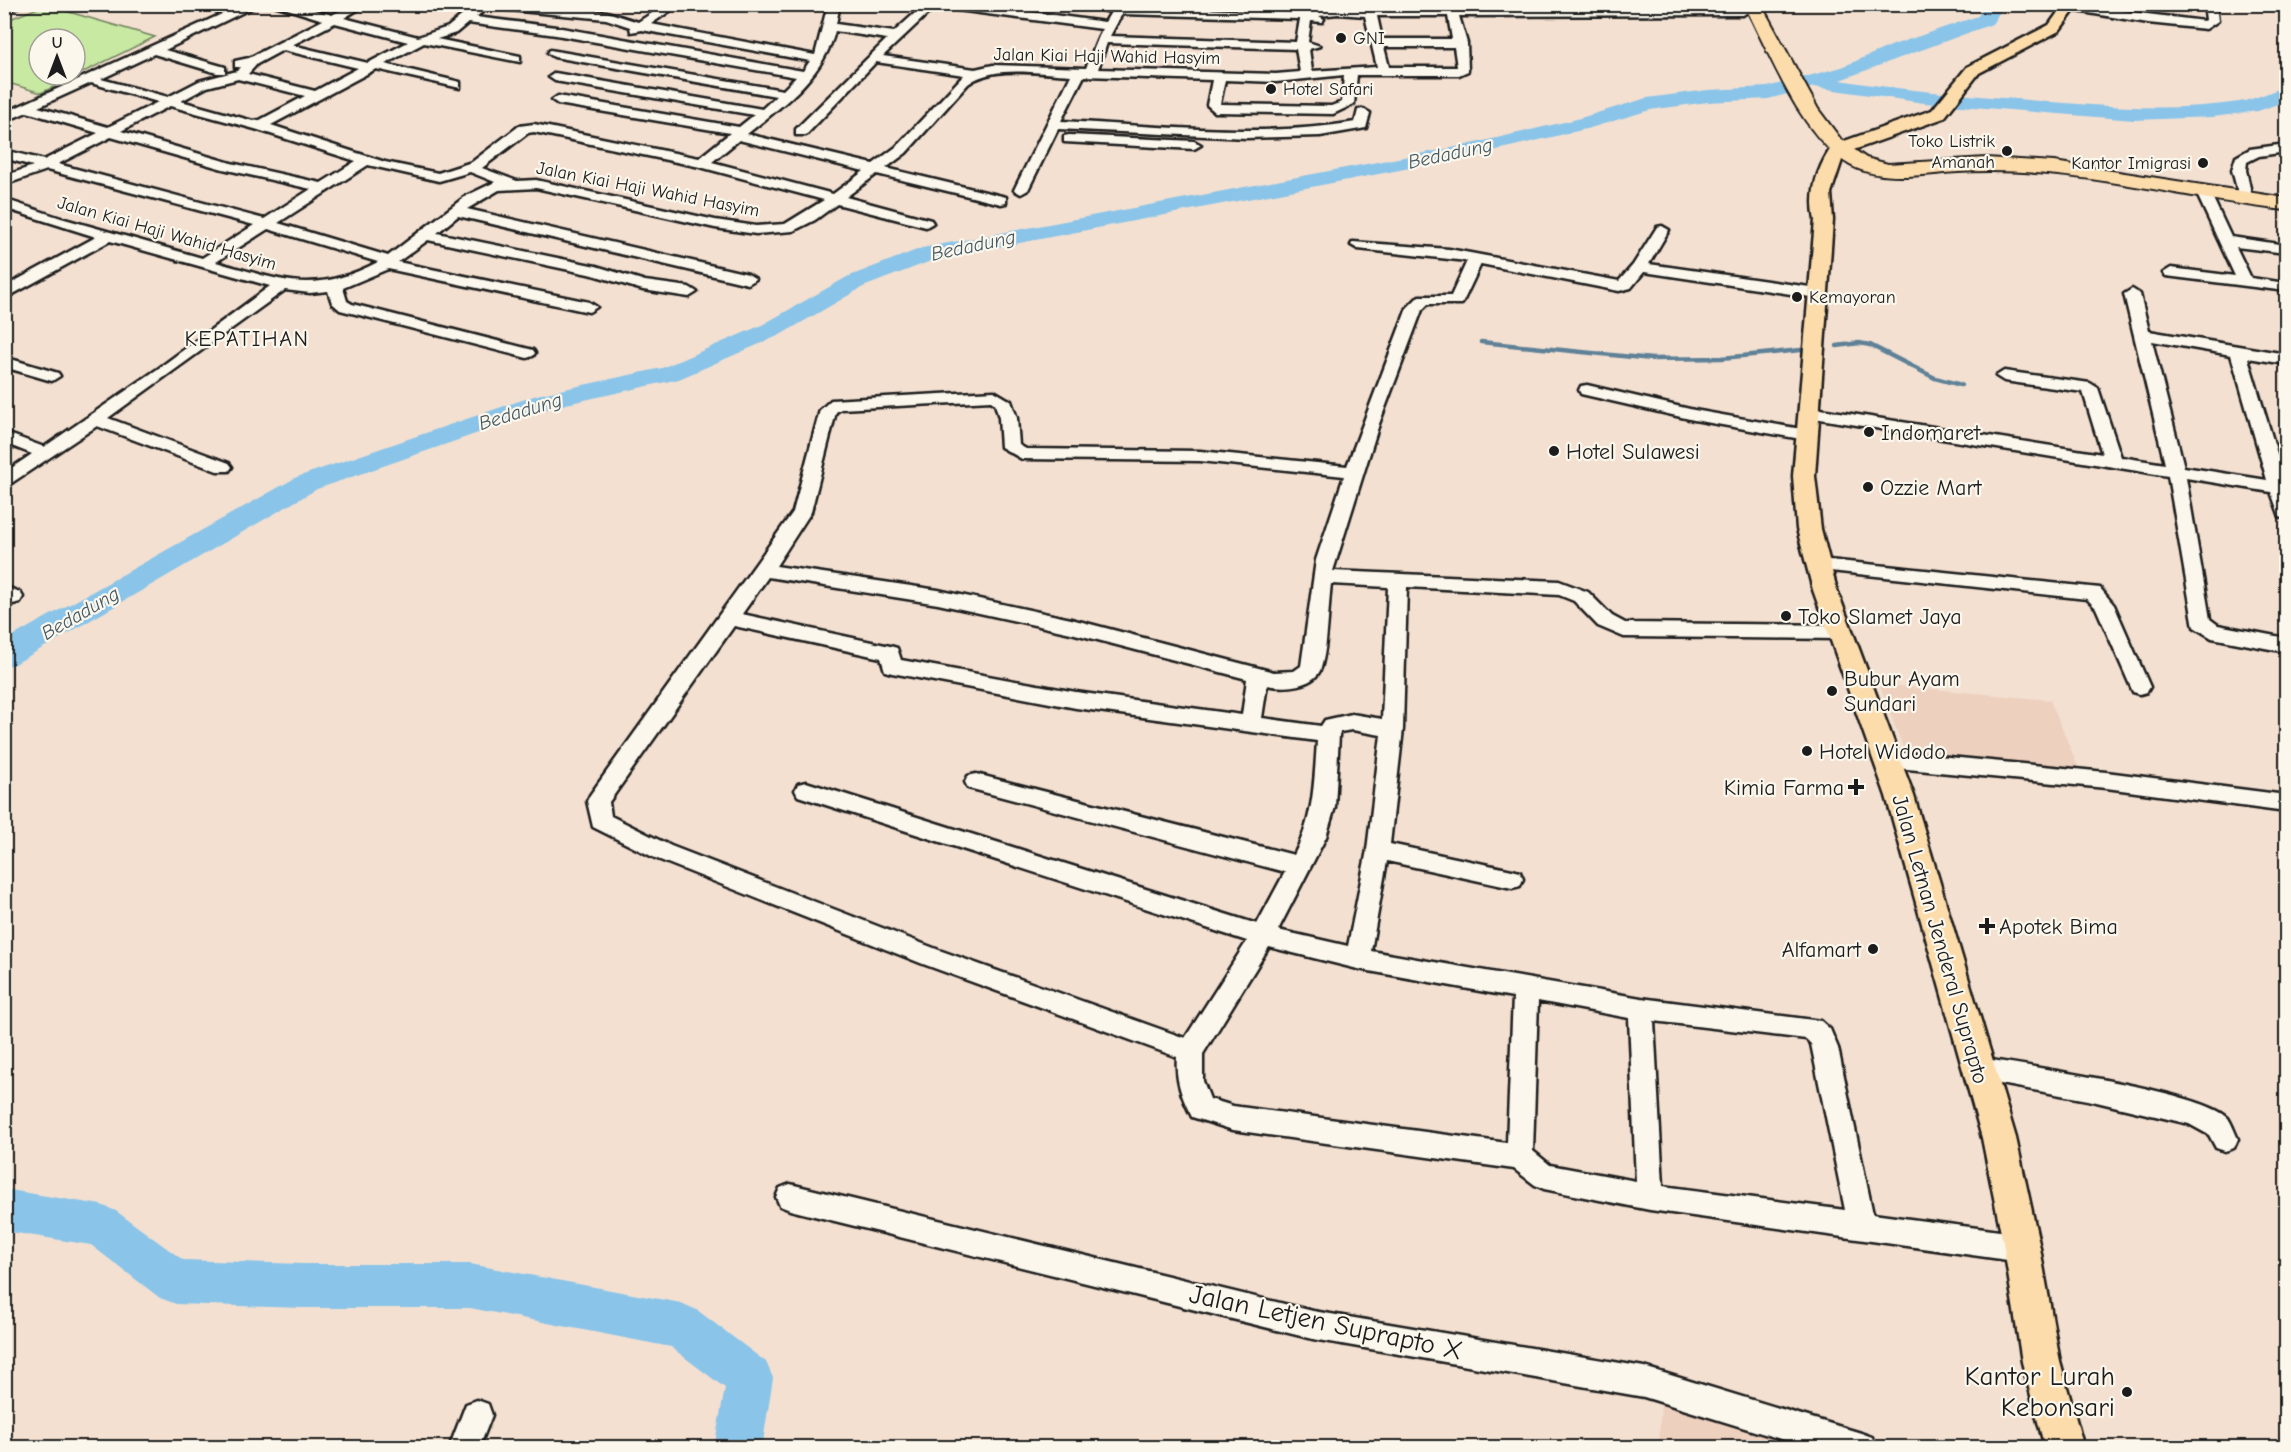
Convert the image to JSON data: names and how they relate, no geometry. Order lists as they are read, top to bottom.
{
  "streets": {
    "main road": ["Jalan Letnan Jenderal Suprapto"],
    "street": ["Jalan Kiai Haji Wahid Hasyim", "Jalan Letjen Suprapto X"]
  },
  "districts": ["KEPATIHAN"],
  "water": ["Bedadung"],
  "places": {
    "other": [
      "GNI",
      "Hotel Safari",
      "Toko Listrik Amanah",
      "Kantor Imigrasi",
      "Kemayoran",
      "Indomaret",
      "Hotel Sulawesi",
      "Ozzie Mart",
      "Toko Slamet Jaya",
      "Bubur Ayam Sundari",
      "Hotel Widodo",
      "Alfamart",
      "Kantor Lurah Kebonsari"
    ],
    "health": ["Kimia Farma", "Apotek Bima"]
  },
  "north": "top"
}
